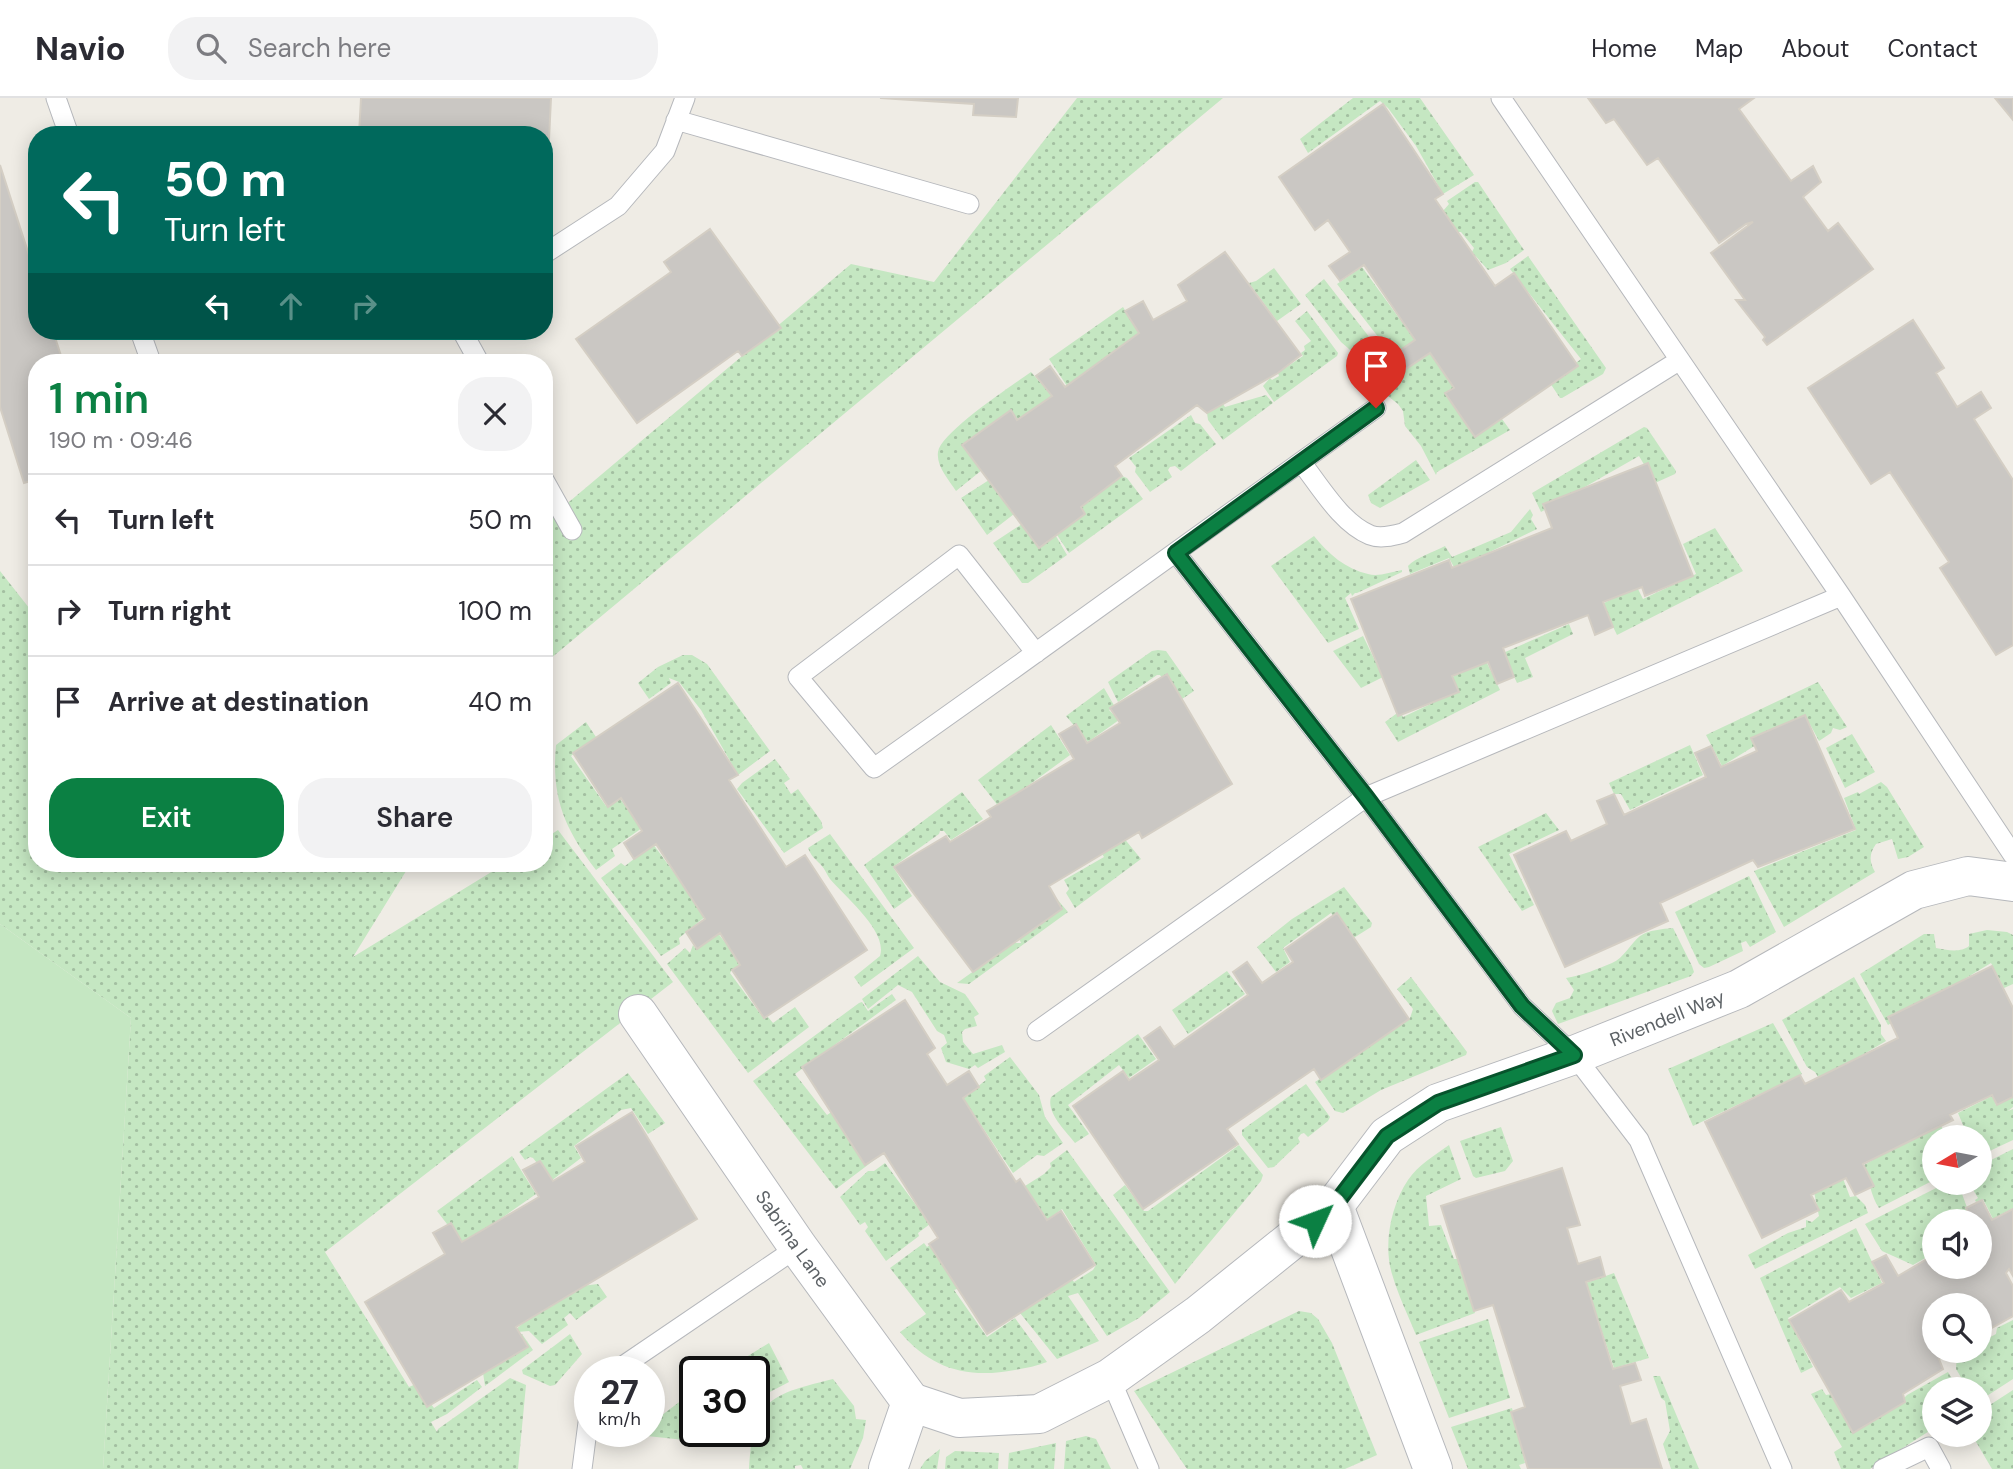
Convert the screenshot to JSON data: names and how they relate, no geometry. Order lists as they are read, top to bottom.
{
  "streets": {
    "street": ["Rivendell Way", "Sabrina Lane"]
  },
  "crossings": [
    ["Rivendell Way", "Sabrina Lane"]
  ],
  "north": "left",
  "page": {
    "header": "Navio",
    "search": "Search here",
    "nav": [
      "Home",
      "Map",
      "About",
      "Contact"
    ],
    "turn": ["50 m", "Turn left"],
    "heading": ["1 min", "190 m · 09:46"],
    "list": [
      {
        "name": "Turn left",
        "value": "50 m"
      },
      {
        "name": "Turn right",
        "value": "100 m"
      },
      {
        "name": "Arrive at destination",
        "value": "40 m"
      }
    ],
    "buttons": ["Exit", "Share"],
    "speed": "27 km/h",
    "limit": "30"
  }
}
